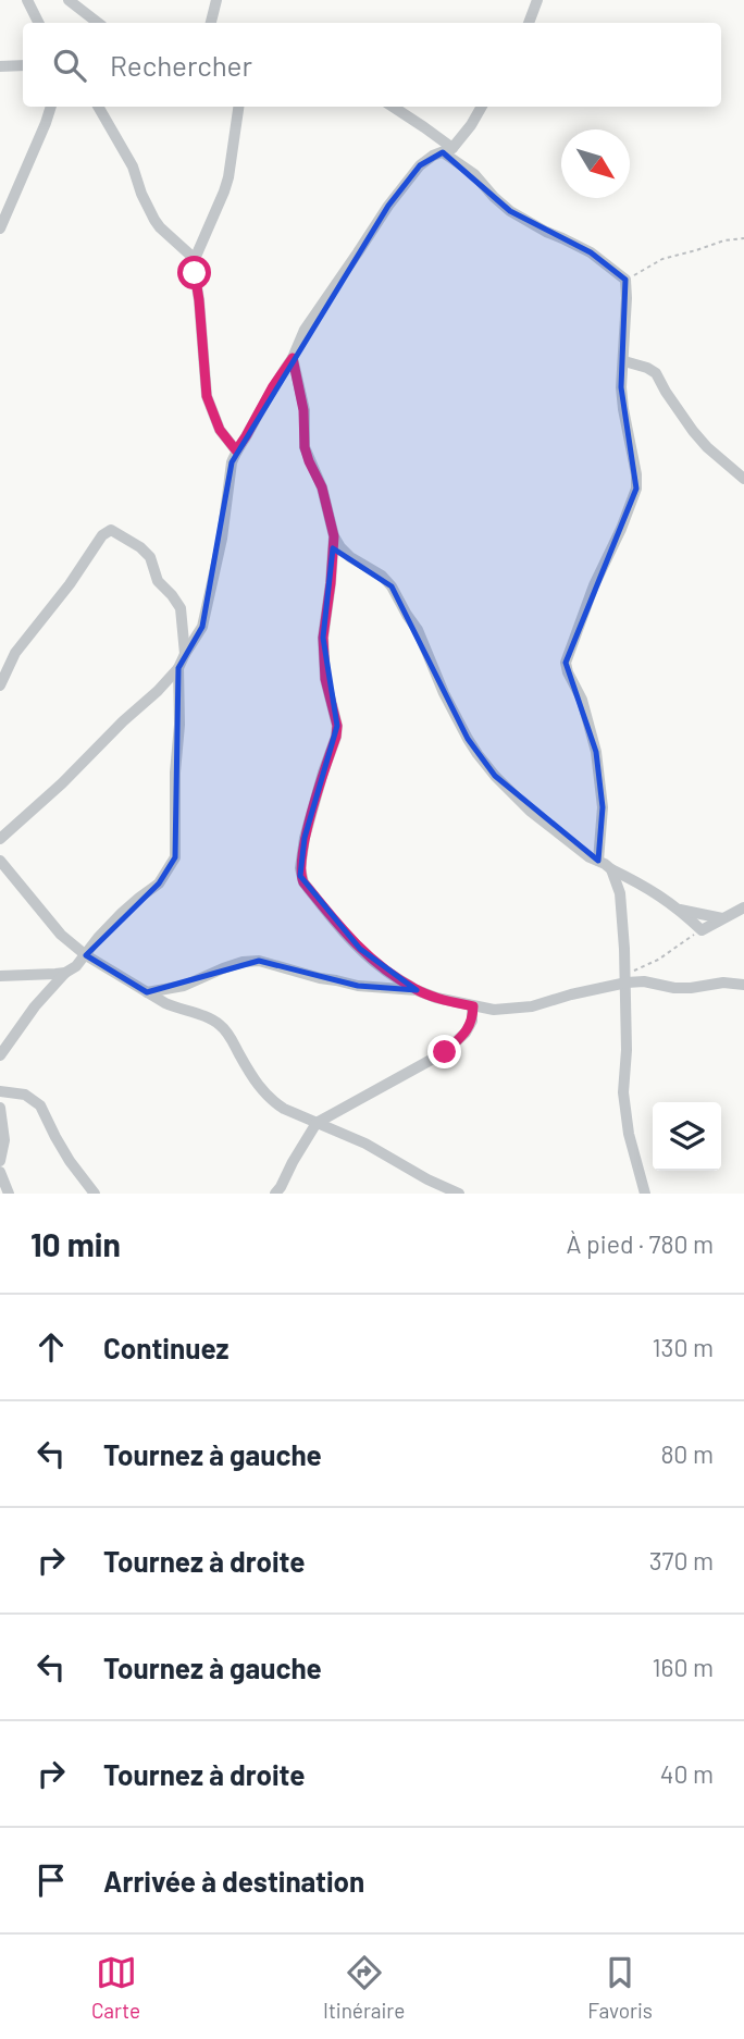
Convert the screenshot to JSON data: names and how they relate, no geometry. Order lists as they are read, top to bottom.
{
  "north": "bottom right",
  "page": {
    "search": "Rechercher",
    "heading": ["10 min", "À pied · 780 m"],
    "list": [
      ["Continuez", "130 m"],
      ["Tournez à gauche", "80 m"],
      ["Tournez à droite", "370 m"],
      ["Tournez à gauche", "160 m"],
      ["Tournez à droite", "40 m"],
      "Arrivée à destination"
    ],
    "nav": ["Carte", "Itinéraire", "Favoris"]
  }
}
